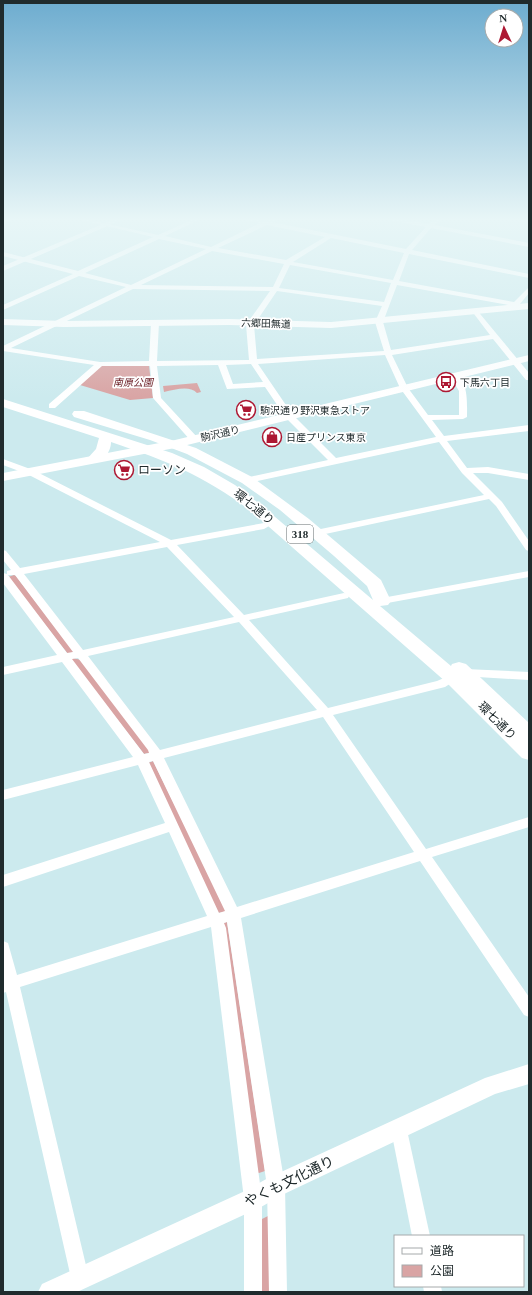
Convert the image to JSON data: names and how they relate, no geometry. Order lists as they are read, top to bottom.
{
  "streets": {
    "main road": ["駒沢通り", "環七通り", "318"],
    "street": ["六郷田無道", "やくも文化通り"]
  },
  "parks": ["南原公園"],
  "places": {
    "bus stop": ["下馬六丁目"],
    "supermarket": ["駒沢通り野沢東急ストア", "ローソン"],
    "shop": ["日産プリンス東京"]
  },
  "legend": ["道路", "公園"],
  "north": "top"
}
